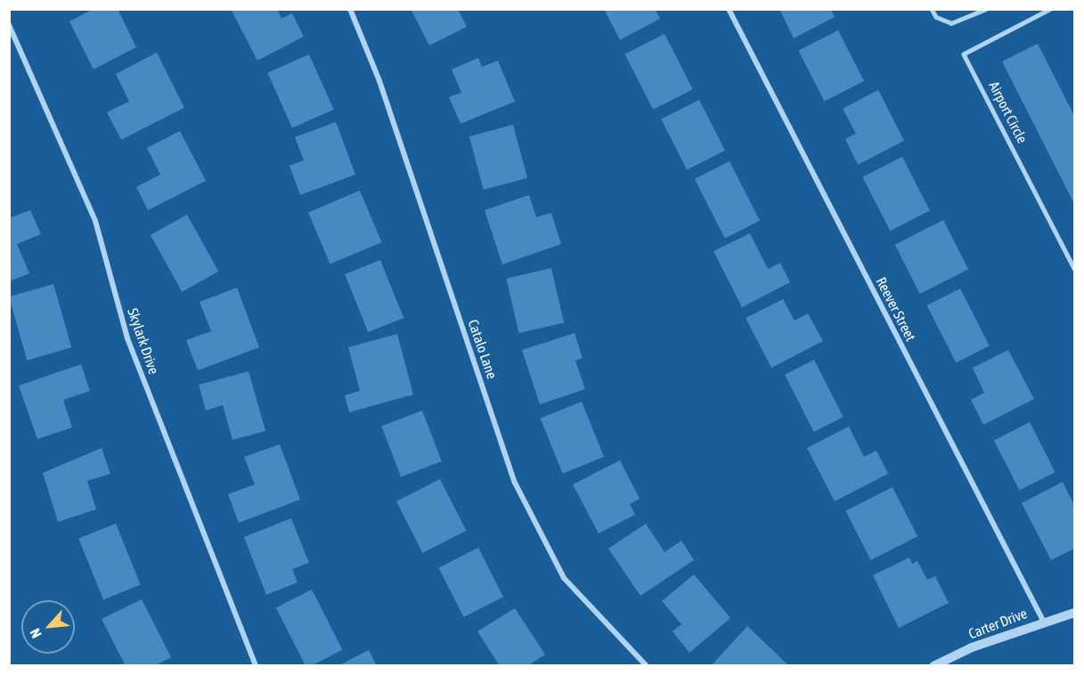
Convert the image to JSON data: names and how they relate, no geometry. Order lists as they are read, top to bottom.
{
  "streets": {
    "street": [
      "Reever Street",
      "Skylark Drive",
      "Catalo Lane",
      "Carter Drive"
    ],
    "lane": ["Airport Circle"]
  },
  "crossings": [
    ["Reever Street", "Carter Drive"]
  ],
  "north": "bottom left"
}
